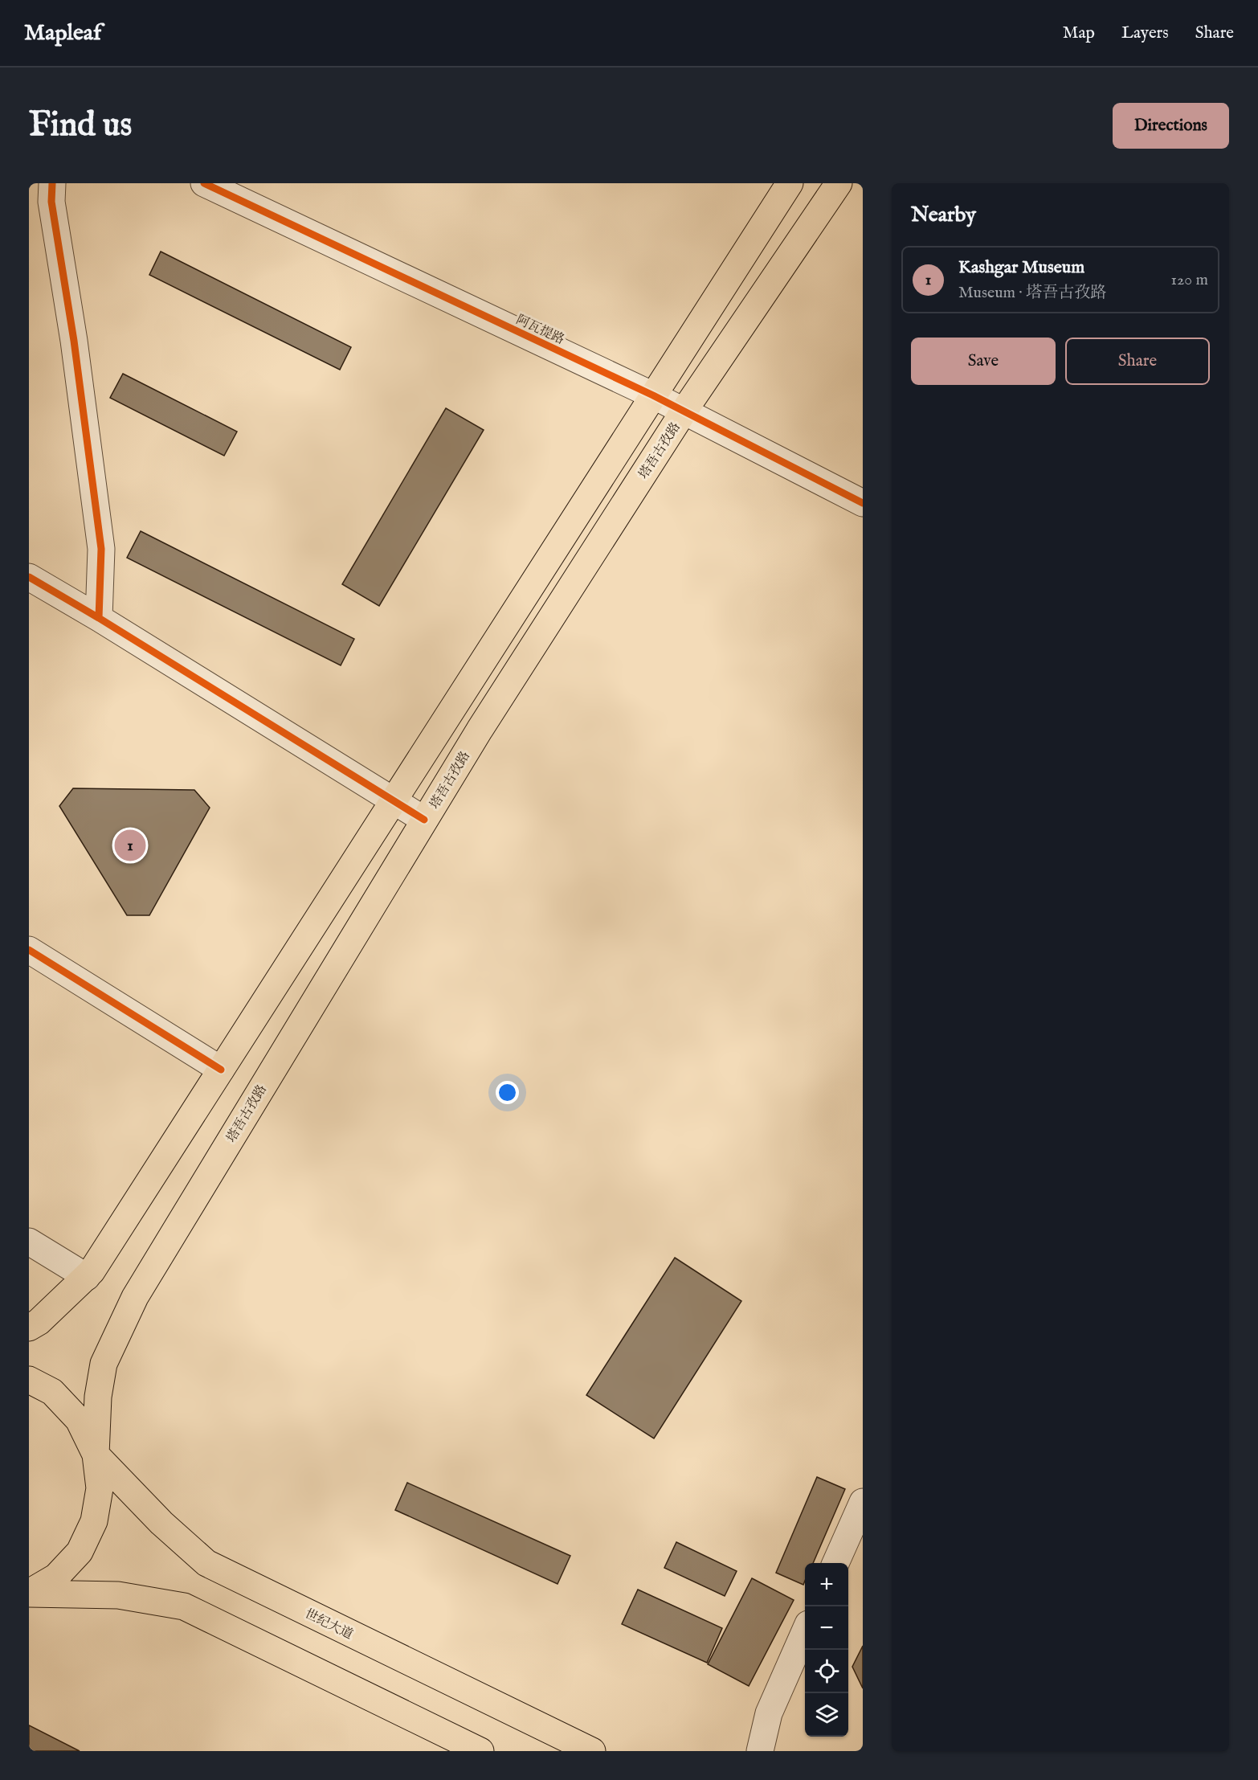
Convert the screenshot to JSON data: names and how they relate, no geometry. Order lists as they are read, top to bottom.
{
  "streets": {
    "main road": ["塔吾古孜路", "世纪大道"],
    "street": ["阿瓦提路"]
  },
  "crossings": [
    ["阿瓦提路", "塔吾古孜路"],
    ["塔吾古孜路", "世纪大道"]
  ],
  "page": {
    "header": "Mapleaf",
    "nav": ["Map", "Layers", "Share"],
    "buttons": [
      "Directions",
      ["Save", "Share"]
    ],
    "title": "Find us",
    "heading": "Nearby",
    "list": [
      {
        "mark": "1",
        "name": "Kashgar Museum",
        "note": "Museum · 塔吾古孜路",
        "value": "120 m"
      }
    ],
    "pins": "1",
    "map_buttons": ["+", "−"]
  }
}
